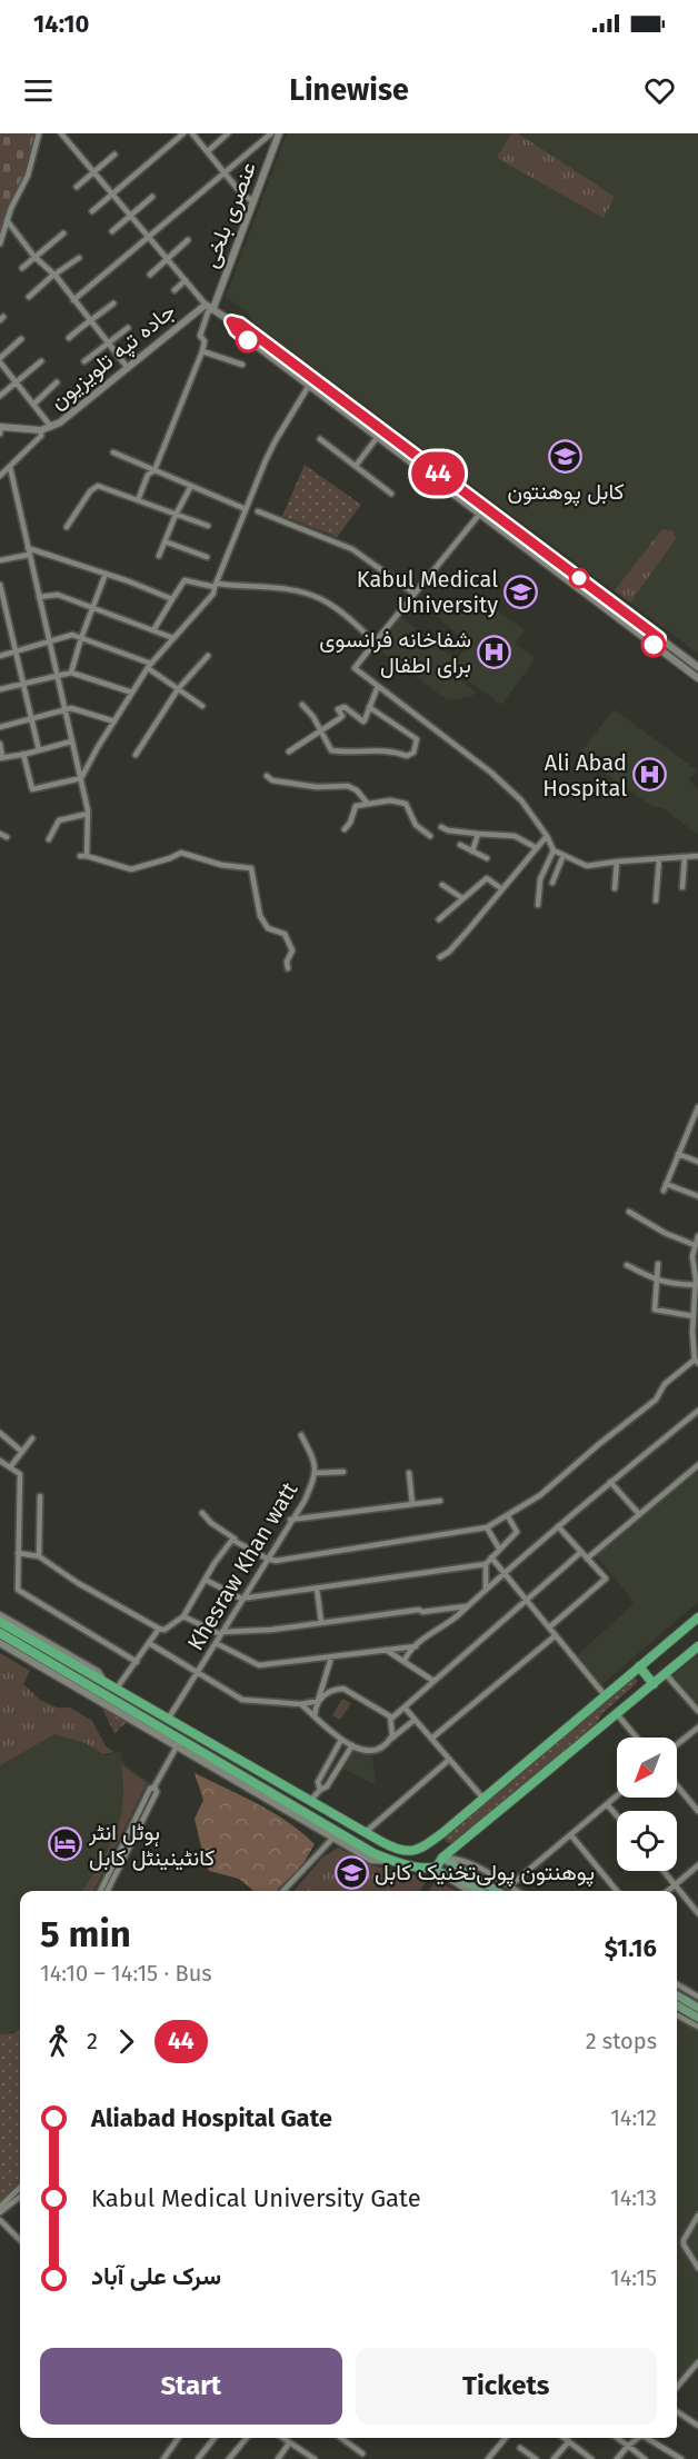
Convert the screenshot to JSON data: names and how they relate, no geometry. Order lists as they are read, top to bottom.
{
  "streets": {
    "street": ["عنصری بلخی", "جاده تپه تلویزیون", "Khesraw Khan watt"]
  },
  "places": {
    "school or university": ["کابل پوهنتون", "Kabul Medical University", "پوهنتون پولی‌تخنیک کابل"],
    "hospital": ["شفاخانه فرانسوی برای اطفال", "Ali Abad Hospital"],
    "hotel": ["ہوٹل انٹر کانٹینینٹل کابل"]
  },
  "lines": ["bus line 44"],
  "north": "bottom left",
  "page": {
    "status": "14:10",
    "header": "Linewise",
    "on_map": "44",
    "heading": ["5 min", "14:10 – 14:15 · Bus", "$1.16"],
    "legs": ["2", "44", "2 stops"],
    "list": [
      {
        "name": "Aliabad Hospital Gate",
        "value": "14:12"
      },
      {
        "name": "Kabul Medical University Gate",
        "value": "14:13"
      },
      {
        "name": "سرک علی آباد",
        "value": "14:15"
      }
    ],
    "buttons": ["Start", "Tickets"]
  }
}
